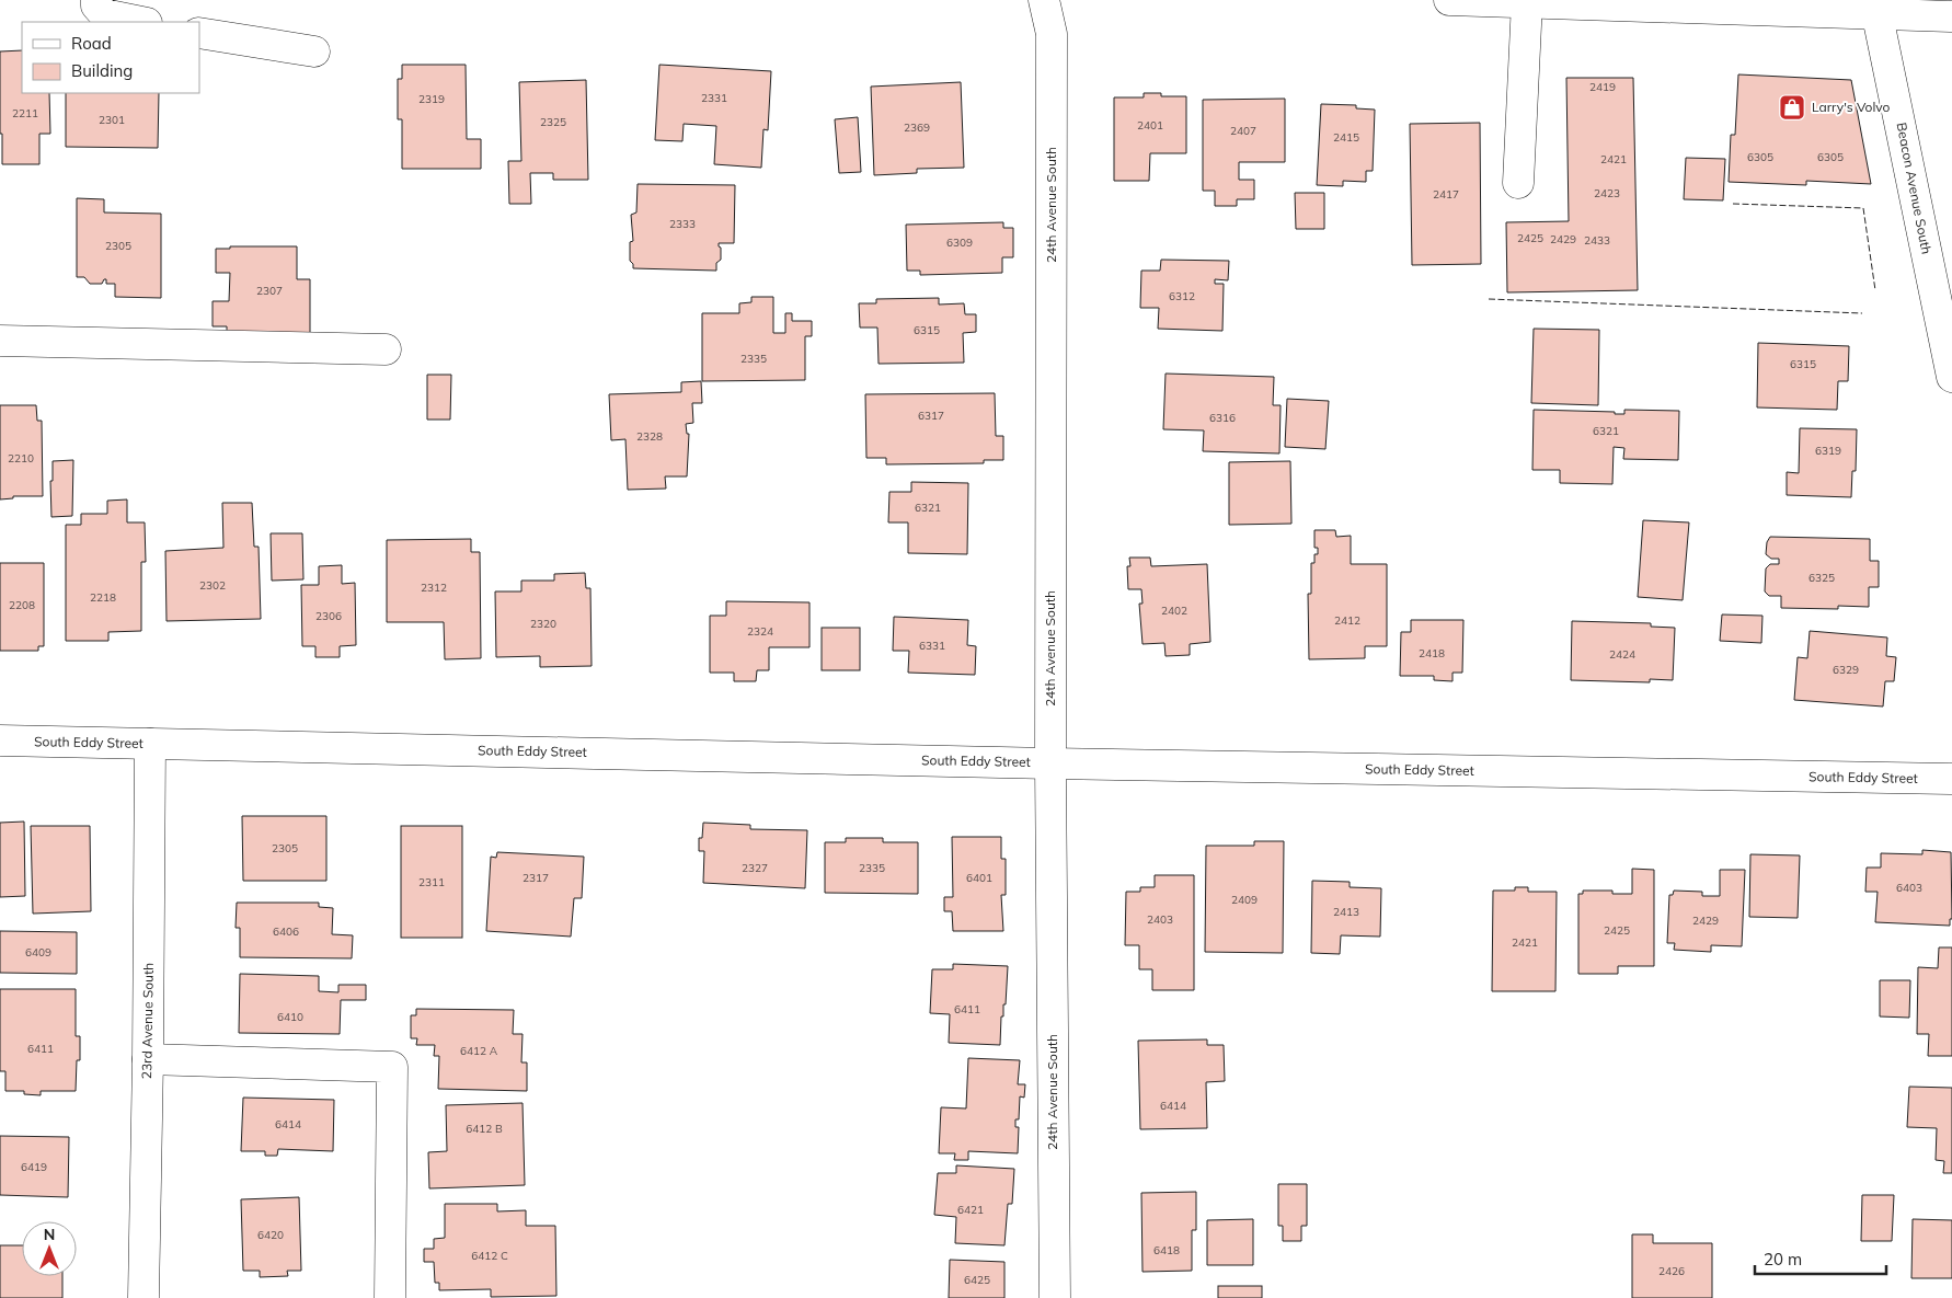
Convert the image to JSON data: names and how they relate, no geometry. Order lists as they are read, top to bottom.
{
  "streets": {
    "street": [
      "Beacon Avenue South",
      "24th Avenue South",
      "South Eddy Street",
      "23rd Avenue South"
    ]
  },
  "crossings": [
    ["24th Avenue South", "South Eddy Street"],
    ["South Eddy Street", "23rd Avenue South"]
  ],
  "places": {
    "shop": ["Larry's Volvo"]
  },
  "house_numbers": [
    "2419",
    "2331",
    "2319",
    "2211",
    "2301",
    "2325",
    "2401",
    "2369",
    "2407",
    "2415",
    "6305",
    "6305",
    "2421",
    "2423",
    "2417",
    "2333",
    "2425",
    "2429",
    "2433",
    "6309",
    "2305",
    "2307",
    "6312",
    "6315",
    "2335",
    "6315",
    "6317",
    "6316",
    "6321",
    "2328",
    "6319",
    "2210",
    "6321",
    "6325",
    "2302",
    "2312",
    "2218",
    "2208",
    "2402",
    "2306",
    "2412",
    "2320",
    "2324",
    "6331",
    "2418",
    "2424",
    "6329",
    "2305",
    "2327",
    "2335",
    "2317",
    "6401",
    "2311",
    "6403",
    "2409",
    "2413",
    "2403",
    "2429",
    "2425",
    "6406",
    "2421",
    "6409",
    "6411",
    "6410",
    "6411",
    "6412 A",
    "6414",
    "6414",
    "6412 B",
    "6419",
    "6421",
    "6420",
    "6418",
    "6412 C",
    "2426",
    "6425"
  ],
  "legend": ["Road", "Building"],
  "scale_bar": "20 m",
  "north": "top"
}
